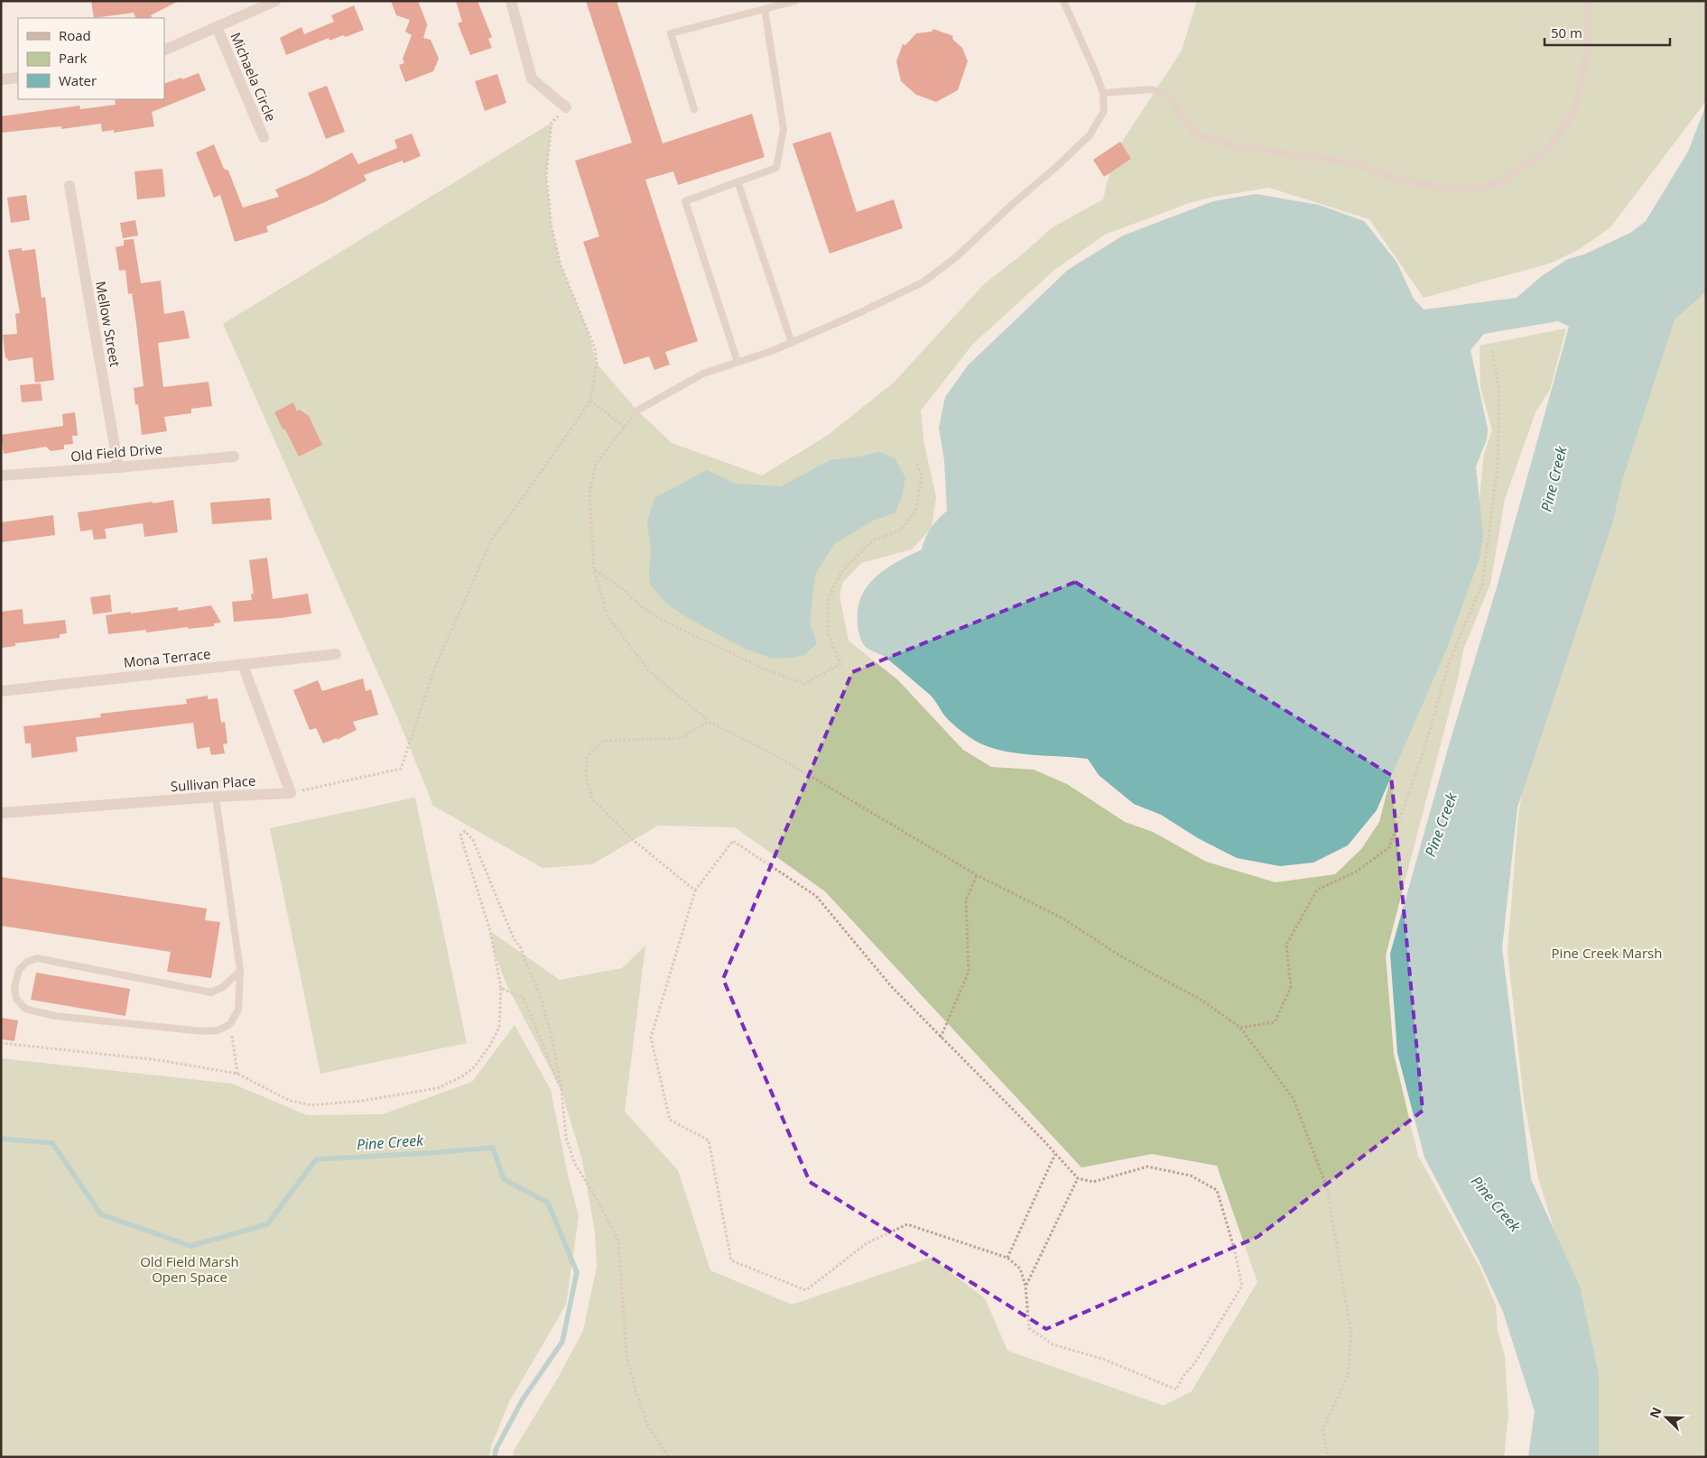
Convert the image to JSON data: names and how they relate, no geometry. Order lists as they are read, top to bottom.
{
  "streets": {
    "street": [
      "Michaela Circle",
      "Mellow Street",
      "Old Field Drive",
      "Mona Terrace",
      "Sullivan Place"
    ]
  },
  "crossings": [
    ["Mellow Street", "Old Field Drive"]
  ],
  "water": ["Pine Creek"],
  "parks": ["Pine Creek Marsh", "Old Field Marsh Open Space"],
  "legend": ["Road", "Park", "Water"],
  "scale_bar": "50 m",
  "north": "top left"
}
